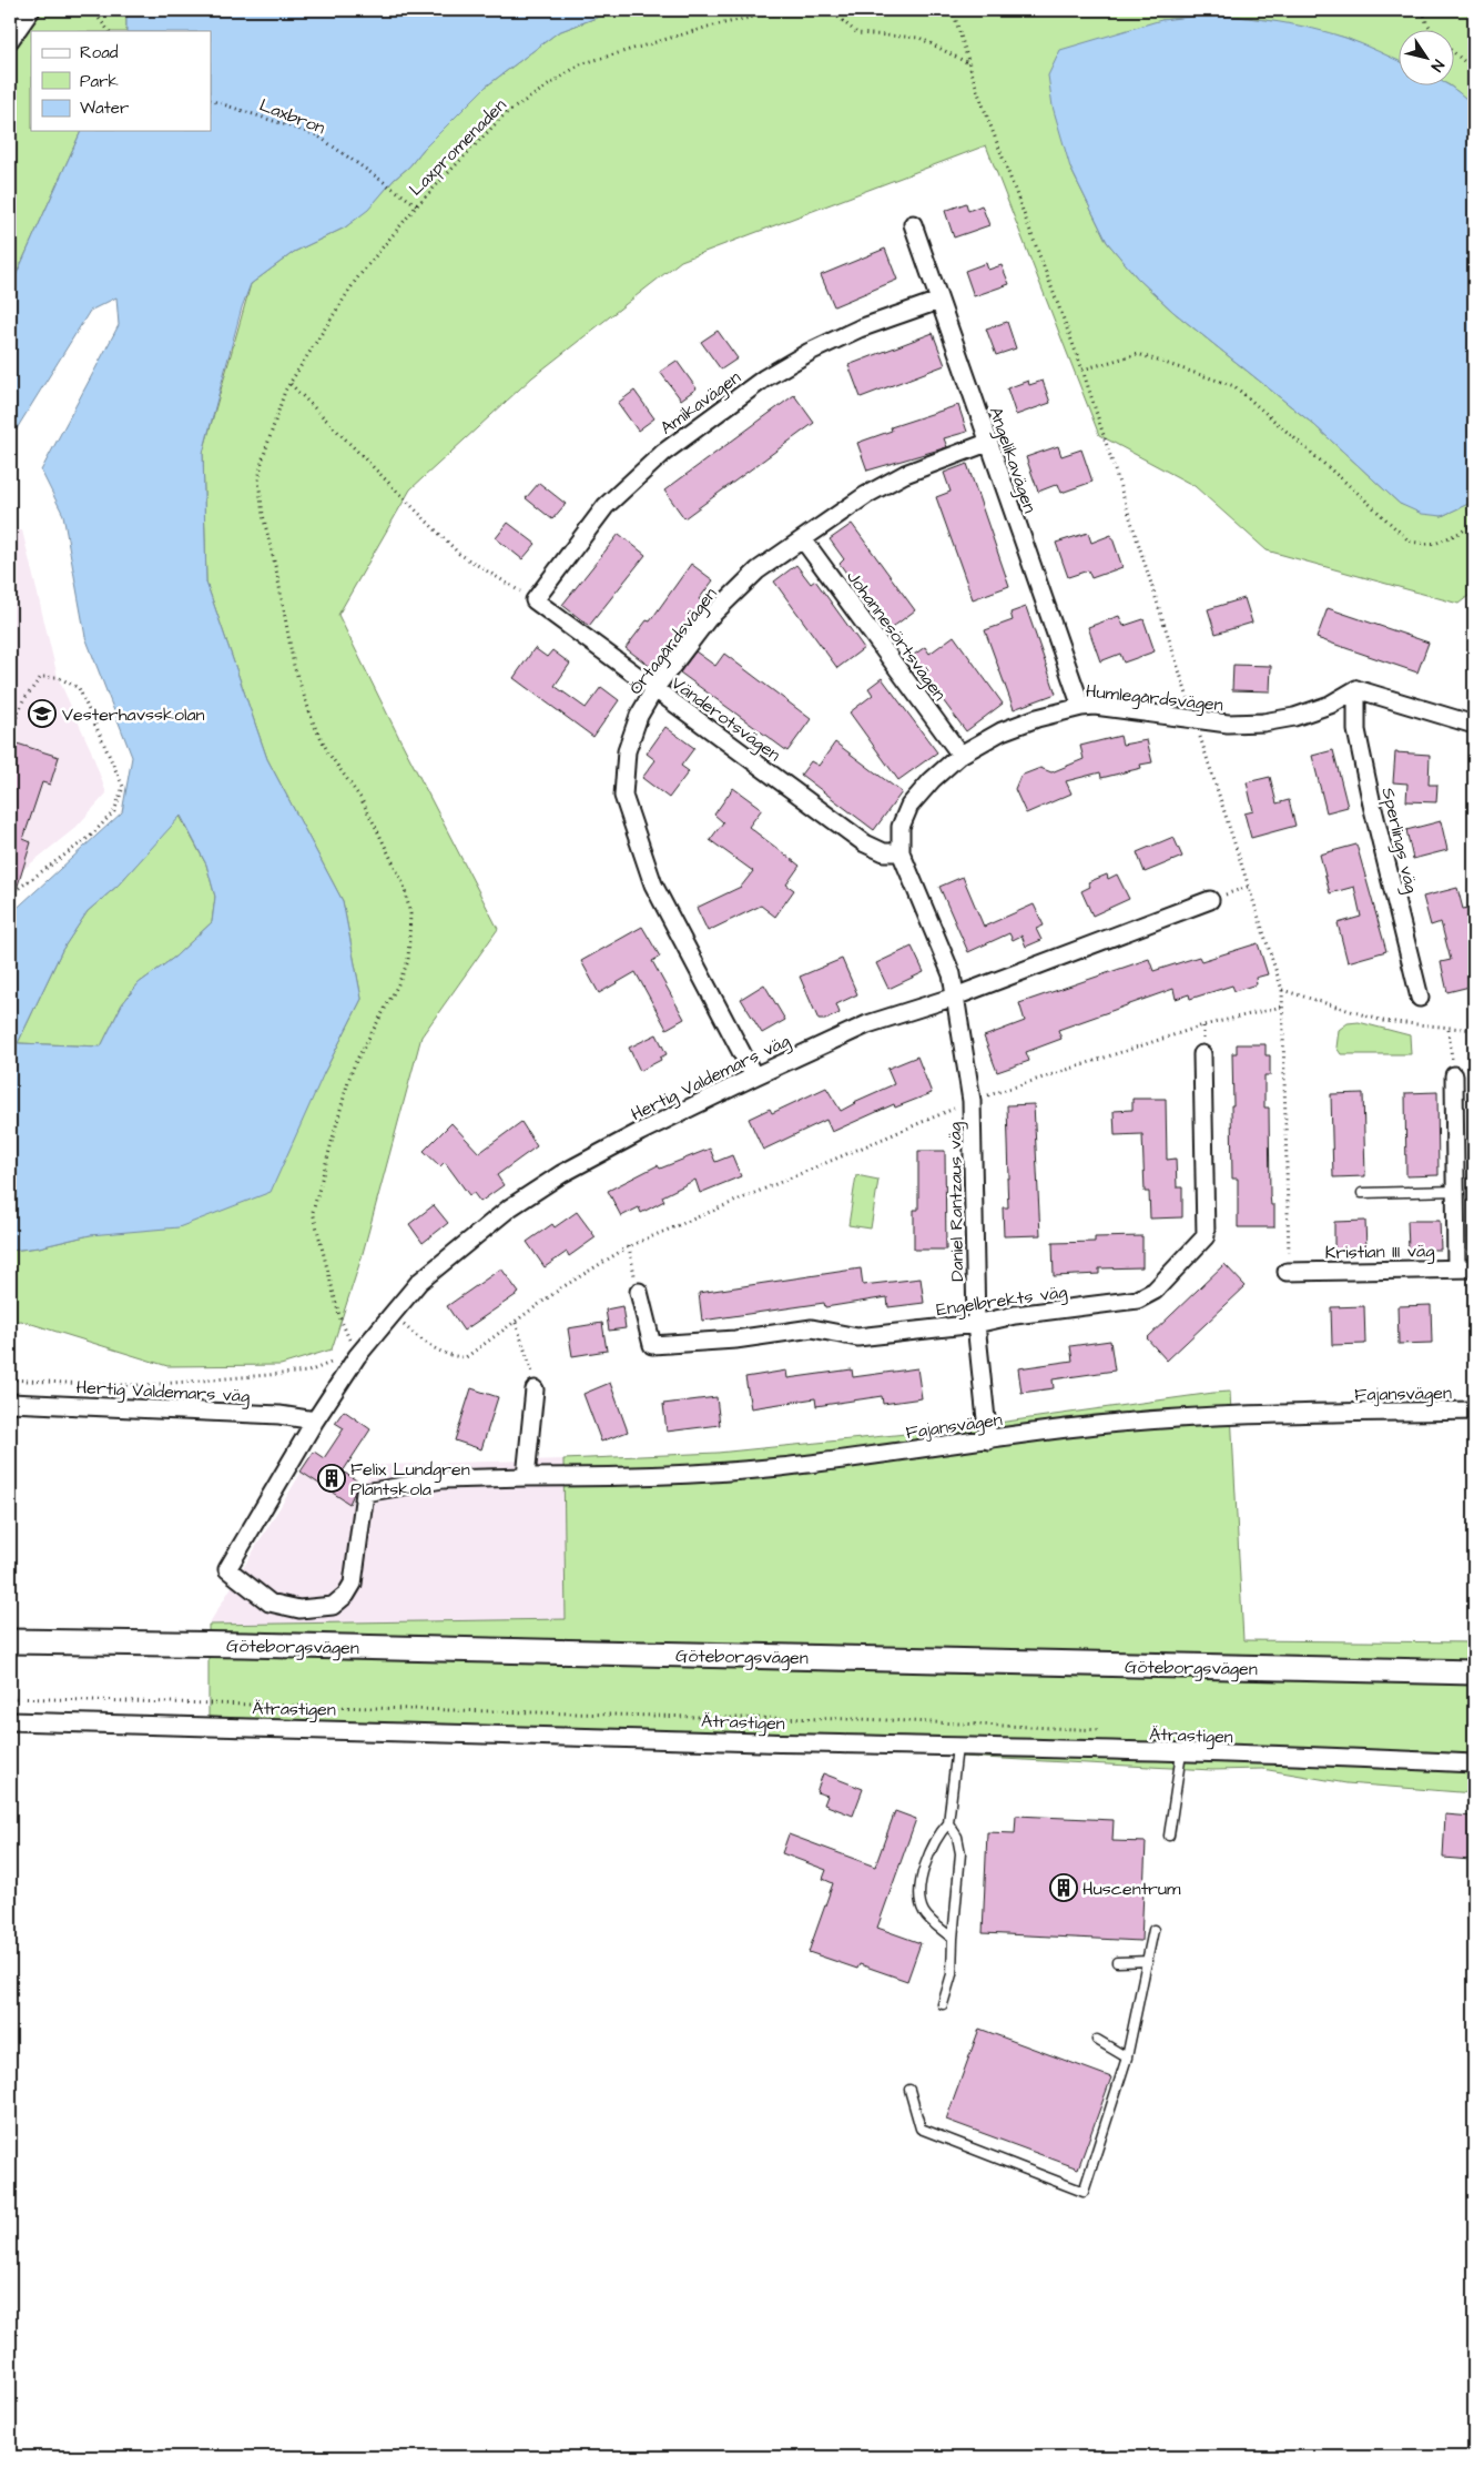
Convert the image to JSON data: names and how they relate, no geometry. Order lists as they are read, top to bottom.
{
  "streets": {
    "main road": ["Göteborgsvägen"],
    "street": [
      "Amikavägen",
      "Angelikavägen",
      "Johannesörtsvägen",
      "Örtagårdsvägen",
      "Humlegårdsvägen",
      "Vänderotsvägen",
      "Sperlings väg",
      "Hertig Valdemars väg",
      "Daniel Rantzaus väg",
      "Kristian III väg",
      "Engelbrekts väg",
      "Fajansvägen",
      "Ätrastigen"
    ],
    "path": ["Laxbron", "Laxpromenaden"]
  },
  "crossings": [
    ["Laxbron", "Laxpromenaden"],
    ["Laxpromenaden", "Hertig Valdemars väg"],
    ["Amikavägen", "Angelikavägen"],
    ["Amikavägen", "Vänderotsvägen"],
    ["Angelikavägen", "Örtagårdsvägen"],
    ["Angelikavägen", "Humlegårdsvägen"],
    ["Johannesörtsvägen", "Örtagårdsvägen"],
    ["Johannesörtsvägen", "Humlegårdsvägen"],
    ["Örtagårdsvägen", "Vänderotsvägen"],
    ["Örtagårdsvägen", "Hertig Valdemars väg"],
    ["Humlegårdsvägen", "Vänderotsvägen"],
    ["Humlegårdsvägen", "Sperlings väg"],
    ["Humlegårdsvägen", "Hertig Valdemars väg"],
    ["Humlegårdsvägen", "Daniel Rantzaus väg"],
    ["Hertig Valdemars väg", "Daniel Rantzaus väg"],
    ["Hertig Valdemars väg", "Fajansvägen"],
    ["Daniel Rantzaus väg", "Engelbrekts väg"],
    ["Daniel Rantzaus väg", "Fajansvägen"]
  ],
  "places": {
    "school or university": ["Vesterhavsskolan"],
    "building": ["Felix Lundgren Plantskola", "Huscentrum"]
  },
  "legend": ["Road", "Park", "Water"],
  "north": "bottom right"
}
